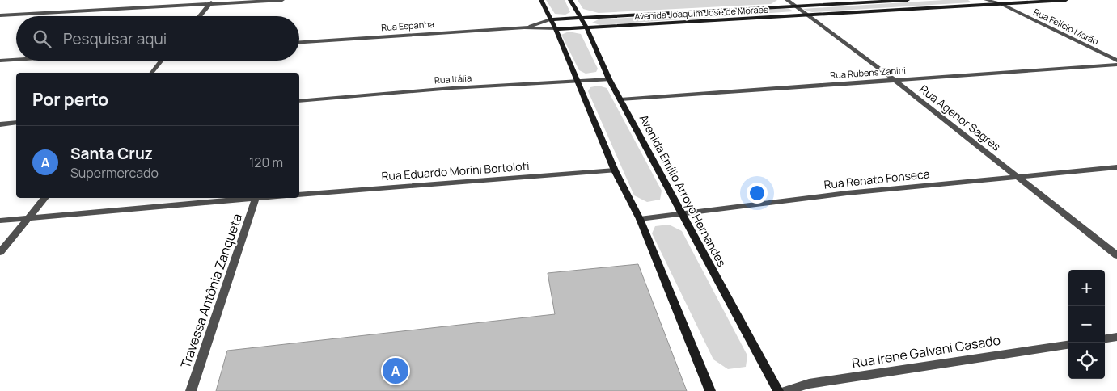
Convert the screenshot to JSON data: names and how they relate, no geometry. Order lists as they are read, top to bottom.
{
  "streets": {
    "main road": ["Avenida Joaquim José de Moraes", "Avenida Emílio Arroyo Hernandes"],
    "street": [
      "Rua Espanha",
      "Rua Felício Marão",
      "Rua Rubens Zanini",
      "Rua Itália",
      "Rua Agenor Sagres",
      "Rua Eduardo Morini Bortoloti",
      "Rua Renato Fonseca",
      "Travessa Antônia Zanqueta",
      "Rua Irene Galvani Casado"
    ]
  },
  "crossings": [
    ["Avenida Joaquim José de Moraes", "Rua Espanha"],
    ["Avenida Joaquim José de Moraes", "Rua Felício Marão"],
    ["Avenida Joaquim José de Moraes", "Rua Agenor Sagres"],
    ["Avenida Joaquim José de Moraes", "Avenida Emílio Arroyo Hernandes"],
    ["Rua Rubens Zanini", "Rua Agenor Sagres"],
    ["Rua Rubens Zanini", "Avenida Emílio Arroyo Hernandes"],
    ["Rua Itália", "Avenida Emílio Arroyo Hernandes"],
    ["Rua Agenor Sagres", "Rua Renato Fonseca"],
    ["Rua Renato Fonseca", "Avenida Emílio Arroyo Hernandes"]
  ],
  "page": {
    "search": "Pesquisar aqui",
    "heading": "Por perto",
    "list": [
      {
        "mark": "A",
        "name": "Santa Cruz",
        "note": "Supermercado",
        "value": "120 m"
      }
    ],
    "map_buttons": ["+", "−"],
    "pins": "A"
  }
}
